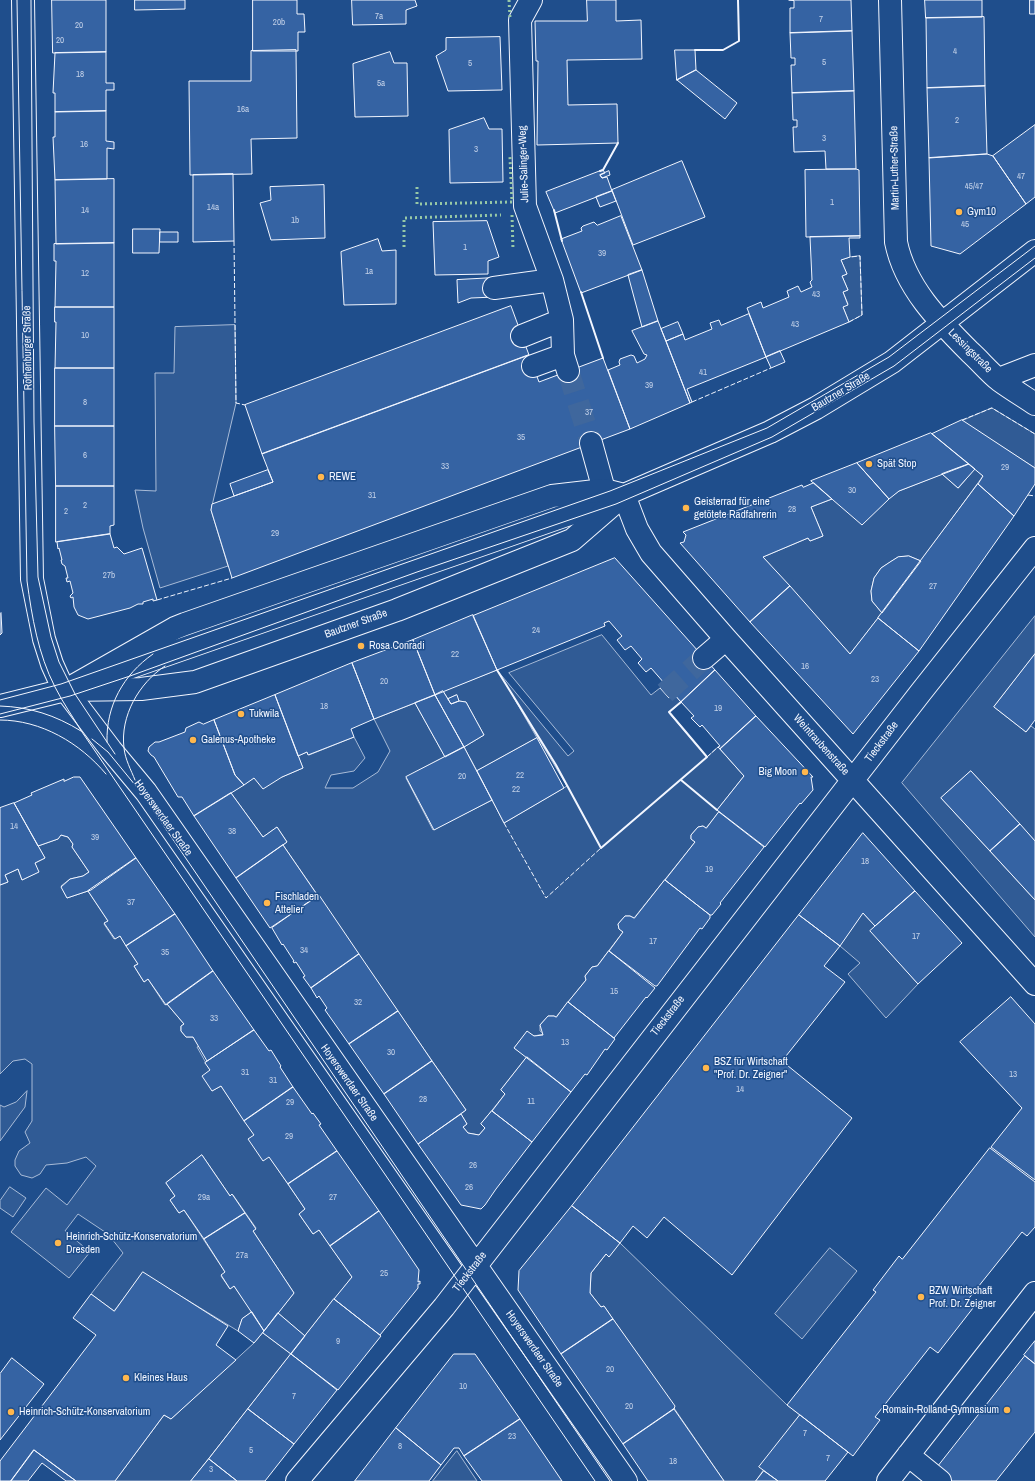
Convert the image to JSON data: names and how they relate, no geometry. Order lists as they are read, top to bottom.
{
  "streets": {
    "street": [
      "Julie-Salinger-Weg",
      "Martin-Luther-Straße",
      "Rothenburger Straße",
      "Lessingstraße",
      "Bautzner Straße",
      "Tieckstraße",
      "Weintraubenstraße",
      "Hoyerswerdaer Straße"
    ]
  },
  "crossings": [
    ["Martin-Luther-Straße", "Lessingstraße"],
    ["Martin-Luther-Straße", "Bautzner Straße"],
    ["Rothenburger Straße", "Bautzner Straße"],
    ["Rothenburger Straße", "Hoyerswerdaer Straße"],
    ["Lessingstraße", "Bautzner Straße"],
    ["Bautzner Straße", "Weintraubenstraße"],
    ["Bautzner Straße", "Hoyerswerdaer Straße"],
    ["Tieckstraße", "Weintraubenstraße"],
    ["Tieckstraße", "Hoyerswerdaer Straße"]
  ],
  "places": [
    "Gym10",
    "Spät Stop",
    "REWE",
    "Geisterrad für eine getötete Radfahrerin",
    "Rosa Conradi",
    "Tukwila",
    "Galenus-Apotheke",
    "Big Moon",
    "Fischladen Attelier",
    "BSZ für Wirtschaft \"Prof. Dr. Zeigner\"",
    "Heinrich-Schütz-Konservatorium Dresden",
    "BZW Wirtschaft Prof. Dr. Zeigner",
    "Kleines Haus",
    "Romain-Rolland-Gymnasium",
    "Heinrich-Schütz-Konservatorium"
  ],
  "house_numbers": [
    "7a",
    "7",
    "20b",
    "20",
    "20",
    "4",
    "5",
    "5",
    "18",
    "5a",
    "16a",
    "2",
    "3",
    "16",
    "3",
    "47",
    "45/47",
    "1",
    "14a",
    "14",
    "1b",
    "45",
    "1",
    "39",
    "1a",
    "12",
    "43",
    "43",
    "10",
    "41",
    "39",
    "8",
    "37",
    "35",
    "6",
    "33",
    "29",
    "30",
    "31",
    "2",
    "28",
    "2",
    "29",
    "27b",
    "27",
    "24",
    "22",
    "16",
    "23",
    "20",
    "18",
    "19",
    "22",
    "20",
    "22",
    "14",
    "38",
    "39",
    "18",
    "19",
    "37",
    "17",
    "17",
    "34",
    "35",
    "15",
    "32",
    "33",
    "13",
    "30",
    "31",
    "13",
    "31",
    "14",
    "28",
    "11",
    "29",
    "29",
    "26",
    "26",
    "29a",
    "27",
    "27a",
    "25",
    "9",
    "20",
    "10",
    "7",
    "20",
    "7",
    "23",
    "8",
    "5",
    "7",
    "18",
    "3"
  ]
}
